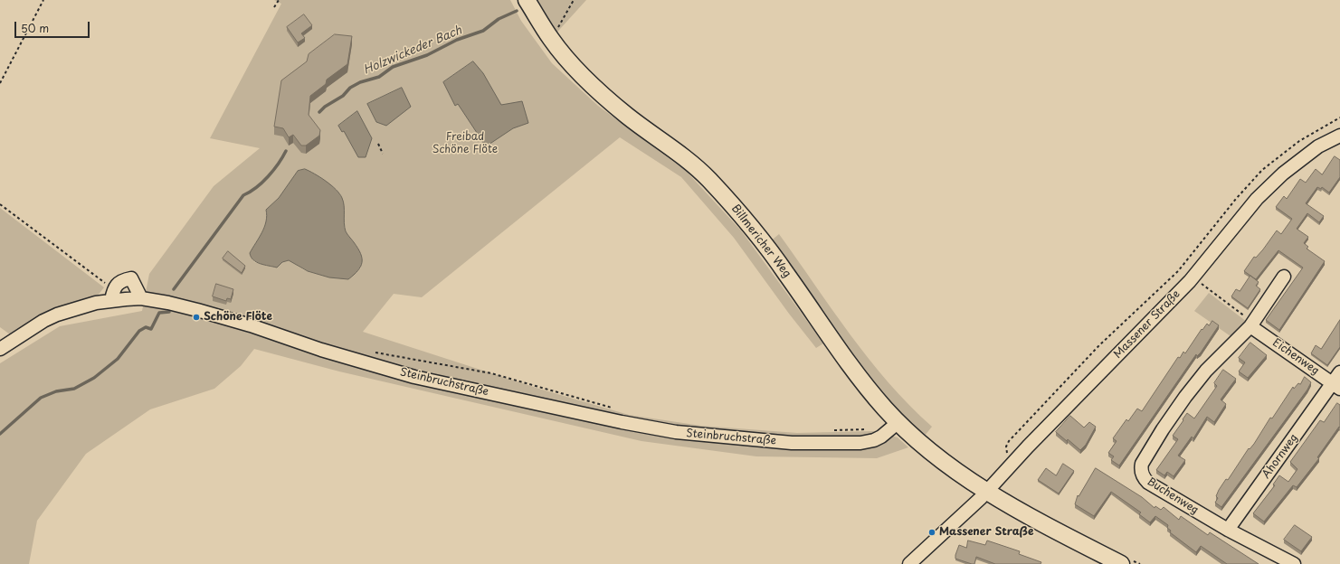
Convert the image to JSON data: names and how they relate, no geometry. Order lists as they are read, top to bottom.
{
  "streets": {
    "main road": ["Billmericher Weg"],
    "street": [
      "Massener Straße",
      "Eichenweg",
      "Steinbruchstraße",
      "Ahornweg",
      "Buchenweg"
    ]
  },
  "crossings": [
    ["Billmericher Weg", "Massener Straße"],
    ["Billmericher Weg", "Steinbruchstraße"],
    ["Eichenweg", "Ahornweg"],
    ["Eichenweg", "Buchenweg"],
    ["Ahornweg", "Buchenweg"]
  ],
  "water": ["Holzwickeder Bach"],
  "parks": ["Freibad Schöne Flöte"],
  "places": ["Schöne Flöte", "Massener Straße"],
  "scale_bar": "50 m"
}
